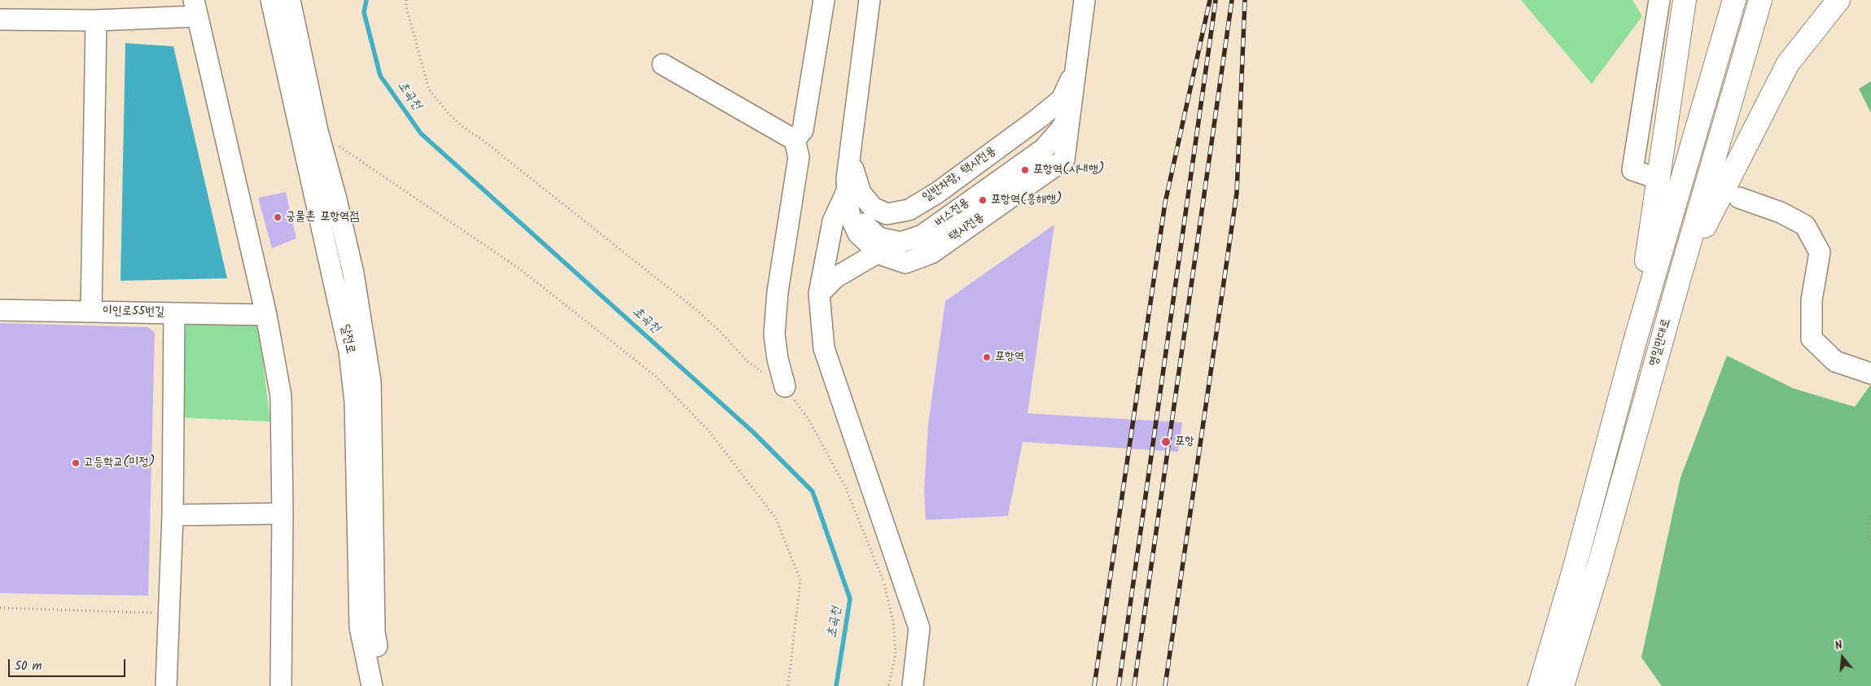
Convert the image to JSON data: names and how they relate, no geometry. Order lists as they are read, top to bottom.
{
  "streets": {
    "highway": ["영일만대로"],
    "street": [
      "일반차량, 택시전용",
      "버스전용",
      "택시전용",
      "이인로55번길",
      "달전로"
    ]
  },
  "crossings": [
    ["일반차량, 택시전용", "택시전용"],
    ["버스전용", "택시전용"]
  ],
  "water": ["초곡천"],
  "places": [
    "포항역(시내행)",
    "포항역(흥해행)",
    "궁물촌 포항역점",
    "포항역",
    "포항",
    "고등학교(미정)"
  ],
  "scale_bar": "50 m",
  "north": "top"
}
